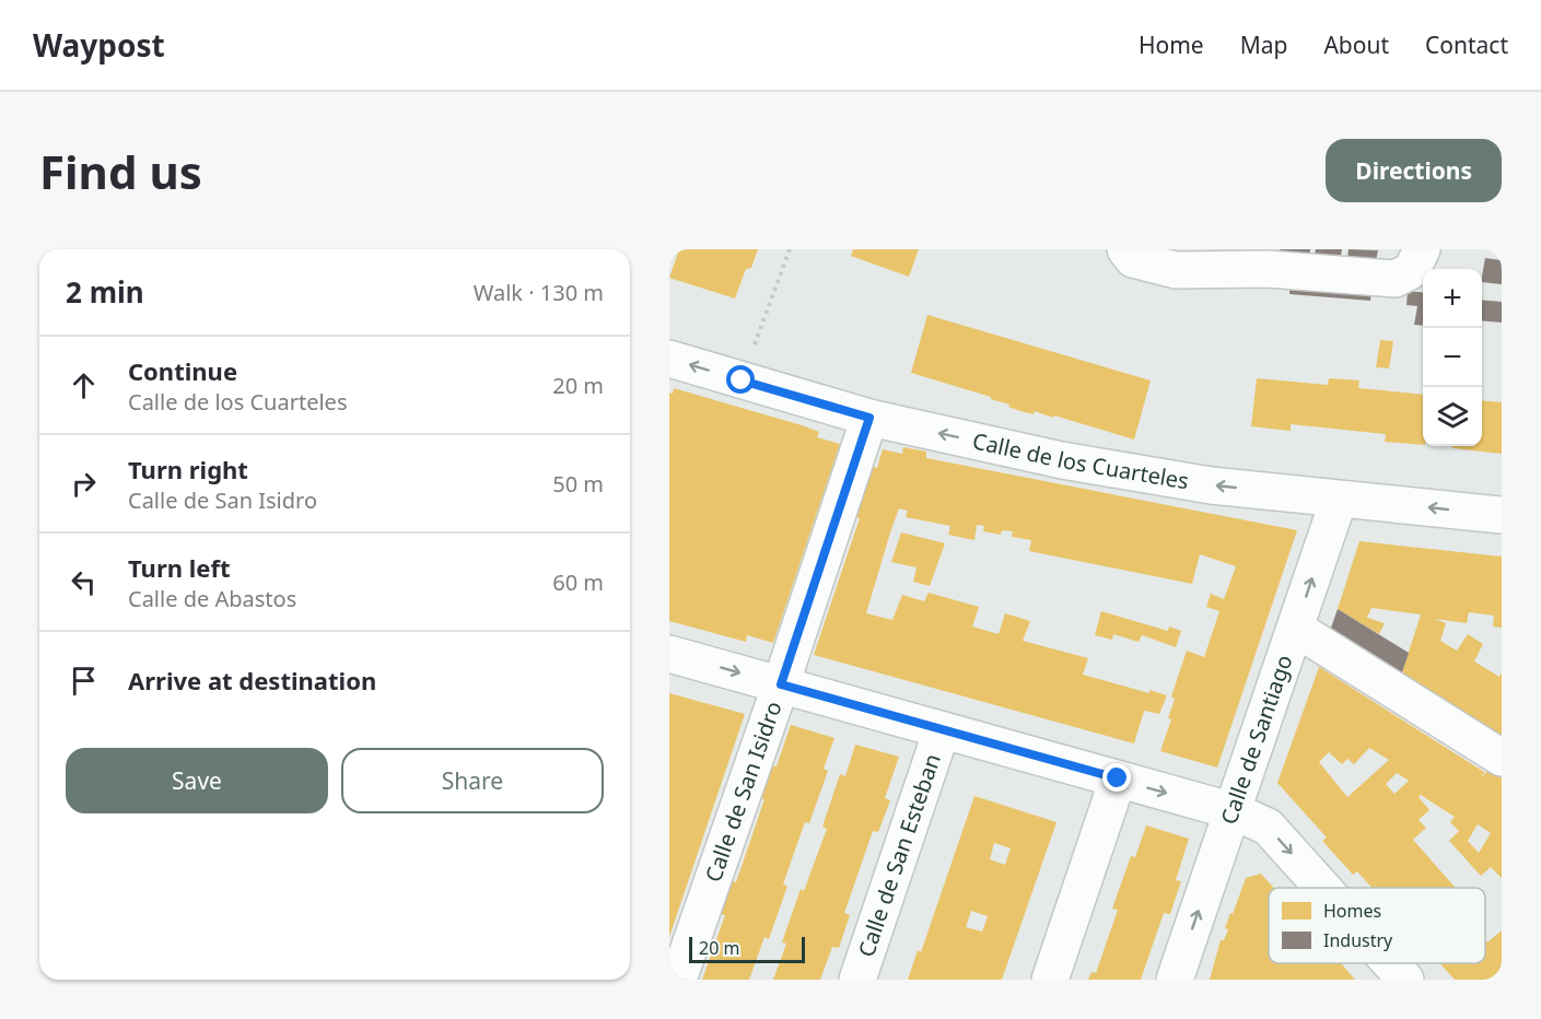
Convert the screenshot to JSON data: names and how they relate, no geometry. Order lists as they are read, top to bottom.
{
  "streets": {
    "street": [
      "Calle de los Cuarteles",
      "Calle de Santiago",
      "Calle de San Isidro",
      "Calle de San Esteban"
    ]
  },
  "crossings": [
    ["Calle de los Cuarteles", "Calle de Santiago"],
    ["Calle de los Cuarteles", "Calle de San Isidro"]
  ],
  "legend": ["Homes", "Industry"],
  "scale_bar": "20 m",
  "page": {
    "header": "Waypost",
    "nav": [
      "Home",
      "Map",
      "About",
      "Contact"
    ],
    "buttons": [
      "Directions",
      ["Save", "Share"]
    ],
    "title": "Find us",
    "heading": ["2 min", "Walk · 130 m"],
    "map_buttons": ["+", "−"],
    "list": [
      ["Continue", "Calle de los Cuarteles", "20 m"],
      ["Turn right", "Calle de San Isidro", "50 m"],
      ["Turn left", "Calle de Abastos", "60 m"],
      "Arrive at destination"
    ],
    "scale": "20 m"
  }
}
